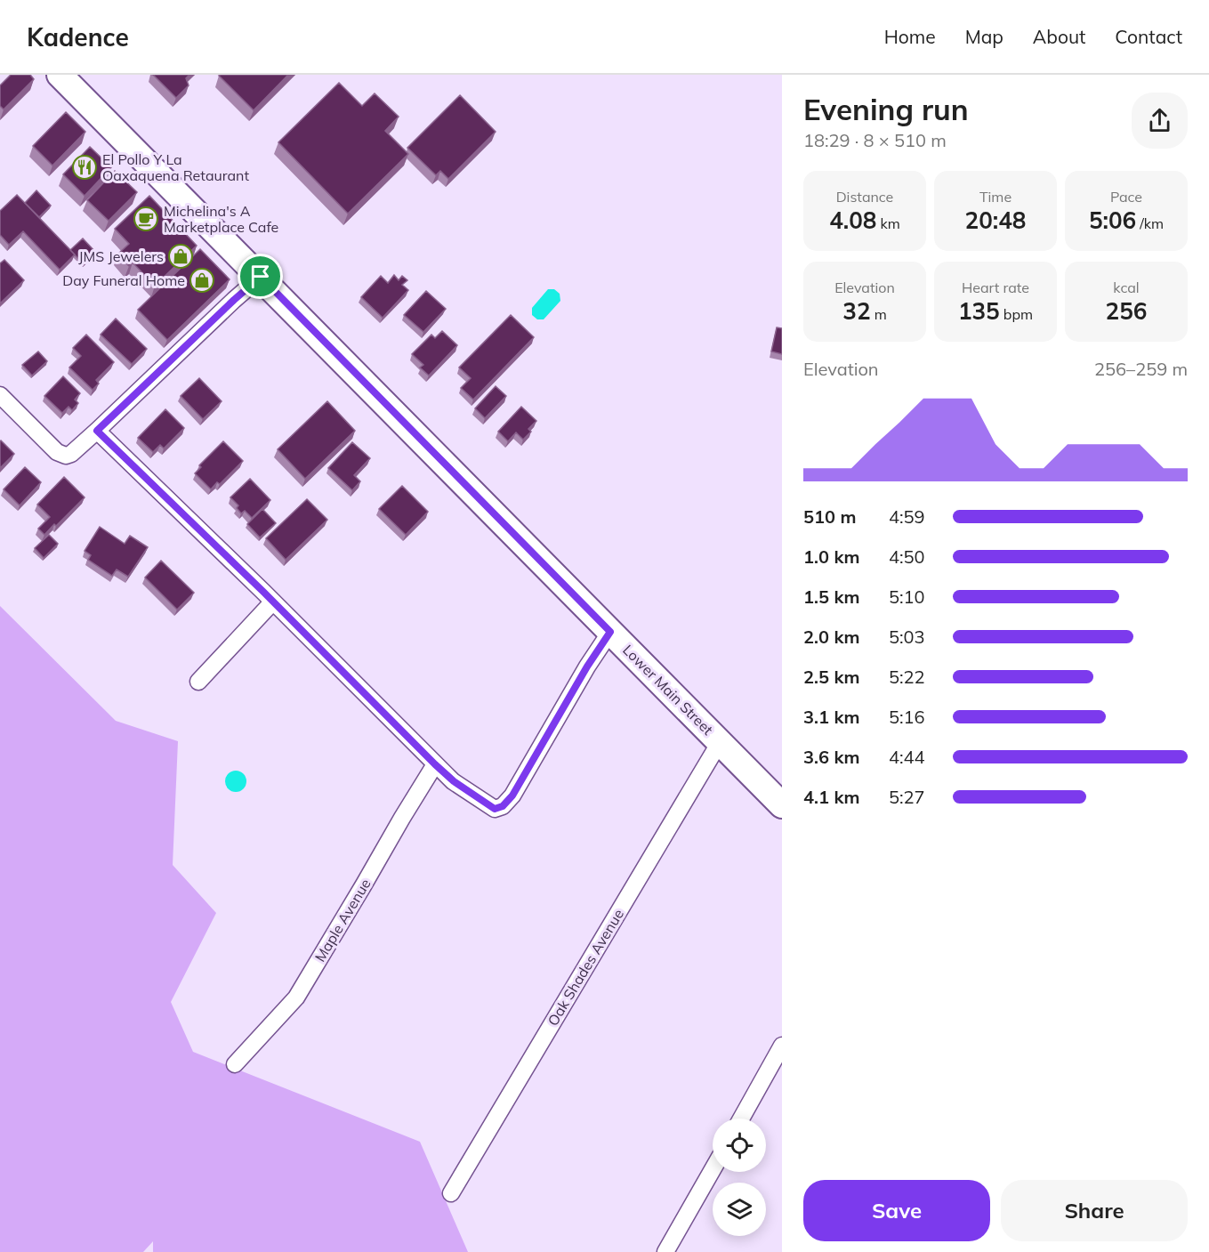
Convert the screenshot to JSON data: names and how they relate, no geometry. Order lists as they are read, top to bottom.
{
  "streets": {
    "main road": ["Lower Main Street"],
    "street": ["Maple Avenue", "Oak Shades Avenue"]
  },
  "crossings": [
    ["Lower Main Street", "Oak Shades Avenue"]
  ],
  "places": {
    "restaurant": ["El Pollo Y La Oaxaquena Retaurant"],
    "cafe": ["Michelina's A Marketplace Cafe"],
    "shop": ["JMS Jewelers", "Day Funeral Home"]
  },
  "page": {
    "header": "Kadence",
    "nav": [
      "Home",
      "Map",
      "About",
      "Contact"
    ],
    "heading": ["Evening run", "18:29 · 8 × 510 m"],
    "stats": [
      ["Distance", "4.08 km"],
      ["Time", "20:48"],
      ["Pace", "5:06 /km"],
      ["Elevation", "32 m"],
      ["Heart rate", "135 bpm"],
      ["kcal", "256"]
    ],
    "chart": ["Elevation", "256–259 m"],
    "list": [
      {
        "name": "510 m",
        "note": "4:59"
      },
      {
        "name": "1.0 km",
        "note": "4:50"
      },
      {
        "name": "1.5 km",
        "note": "5:10"
      },
      {
        "name": "2.0 km",
        "note": "5:03"
      },
      {
        "name": "2.5 km",
        "note": "5:22"
      },
      {
        "name": "3.1 km",
        "note": "5:16"
      },
      {
        "name": "3.6 km",
        "note": "4:44"
      },
      {
        "name": "4.1 km",
        "note": "5:27"
      }
    ],
    "buttons": ["Save", "Share"]
  }
}
